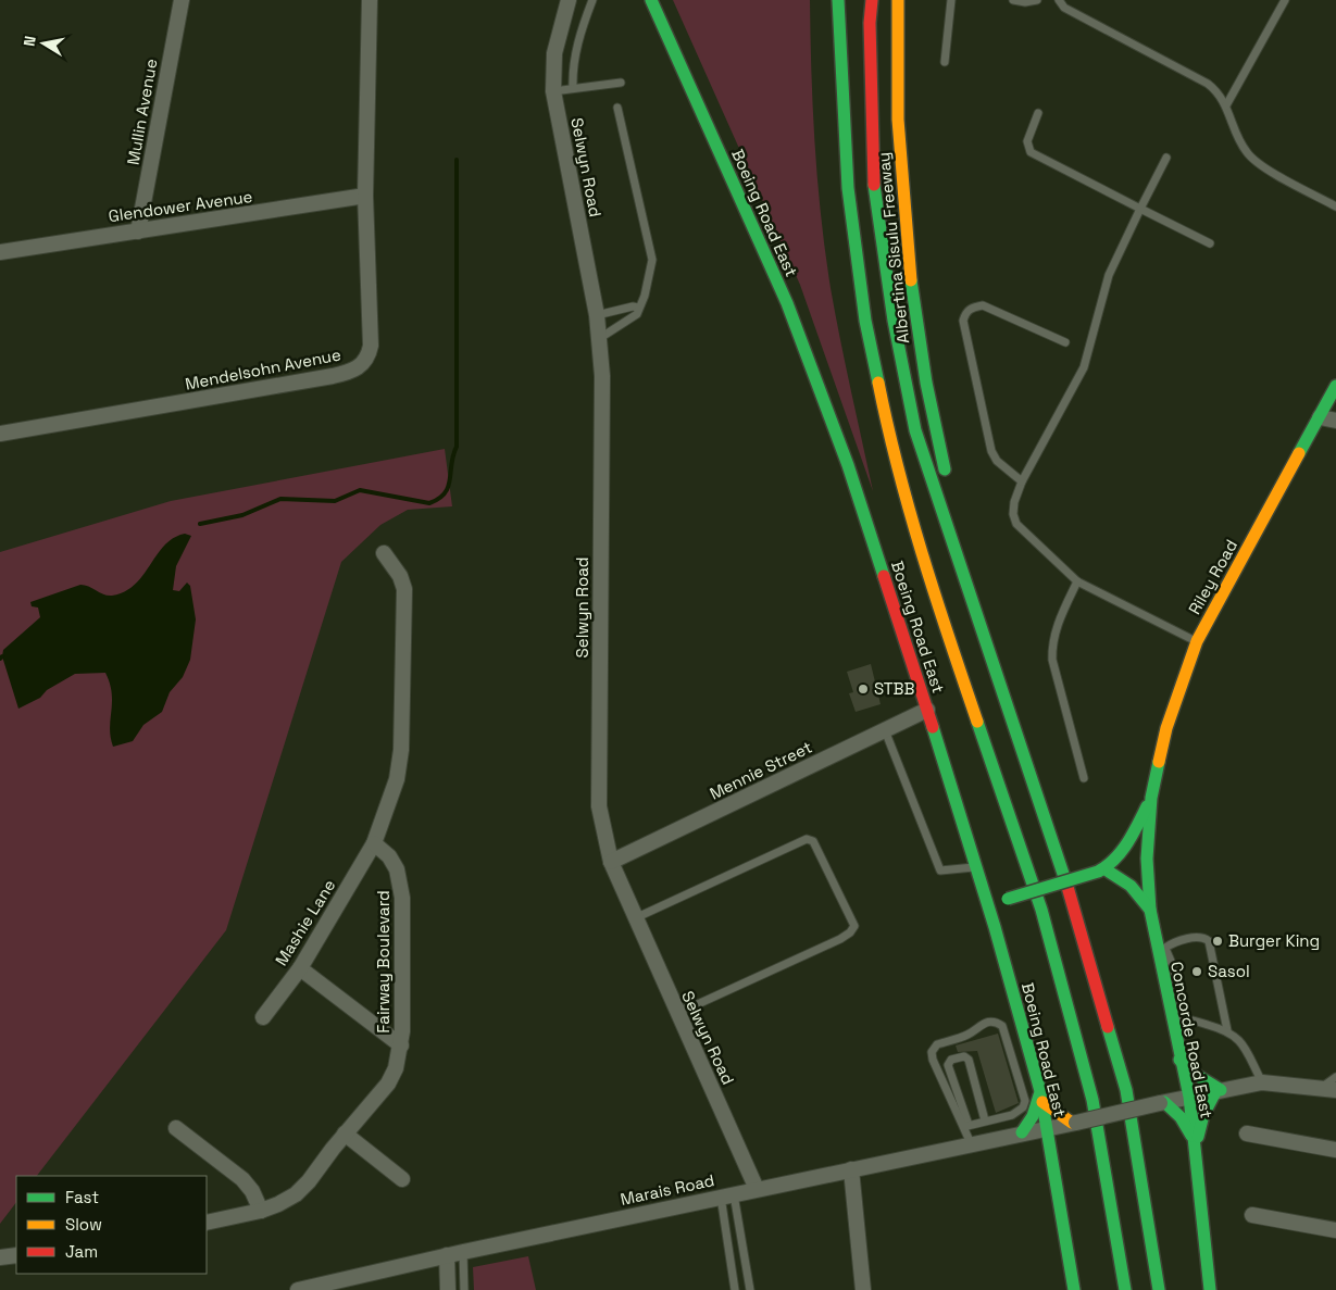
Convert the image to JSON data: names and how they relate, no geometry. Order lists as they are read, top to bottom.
{
  "streets": {
    "main road": [
      "Boeing Road East",
      "Albertina Sisulu Freeway",
      "Riley Road",
      "Concorde Road East"
    ],
    "street": [
      "Mullin Avenue",
      "Selwyn Road",
      "Glendower Avenue",
      "Mendelsohn Avenue",
      "Mennie Street",
      "Mashie Lane",
      "Fairway Boulevard",
      "Marais Road"
    ]
  },
  "crossings": [
    ["Mullin Avenue", "Glendower Avenue"],
    ["Selwyn Road", "Mennie Street"],
    ["Selwyn Road", "Marais Road"],
    ["Glendower Avenue", "Mendelsohn Avenue"],
    ["Boeing Road East", "Mennie Street"],
    ["Boeing Road East", "Marais Road"],
    ["Riley Road", "Concorde Road East"],
    ["Mashie Lane", "Fairway Boulevard"],
    ["Concorde Road East", "Marais Road"]
  ],
  "places": ["STBB", "Burger King", "Sasol"],
  "legend": ["Fast", "Slow", "Jam"],
  "north": "left"
}
